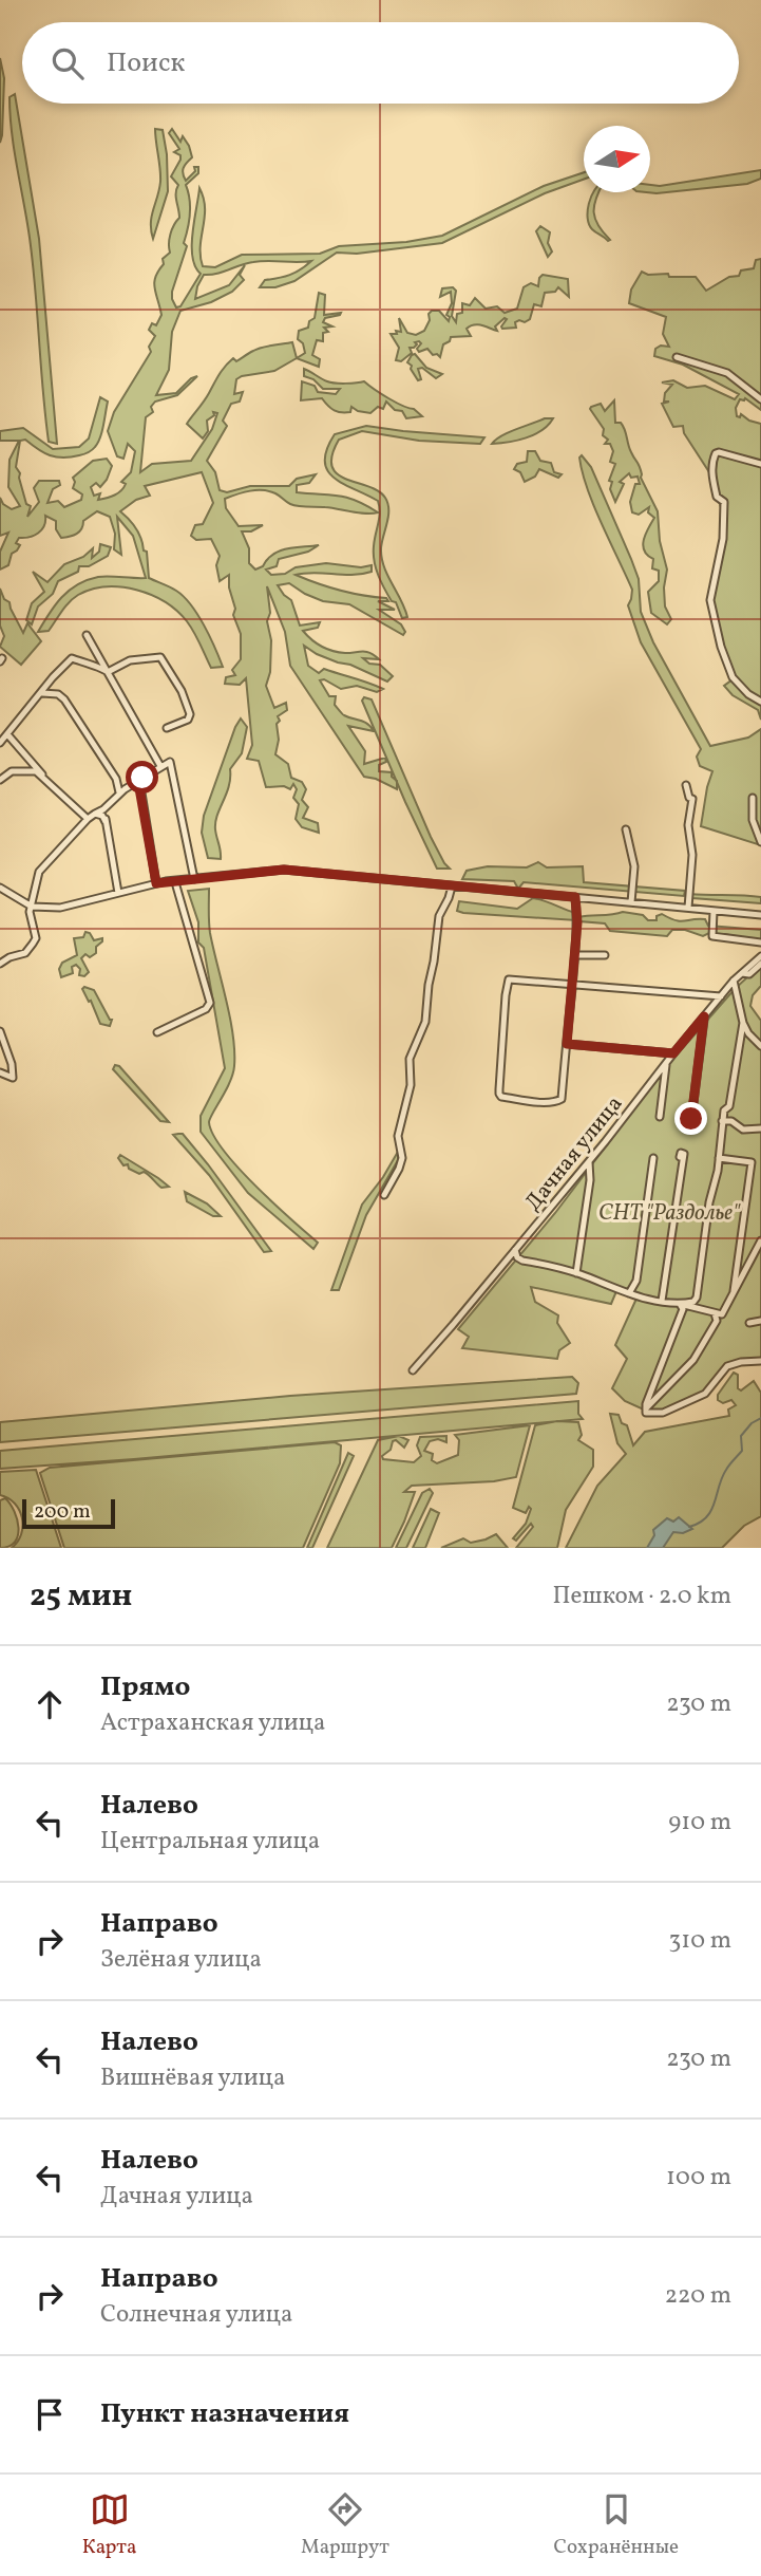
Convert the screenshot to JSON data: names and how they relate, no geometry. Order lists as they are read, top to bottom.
{
  "streets": {
    "street": ["Дачная улица"]
  },
  "parks": ["СНТ \"Раздолье\""],
  "scale_bar": "200 m",
  "north": "right",
  "page": {
    "search": "Поиск",
    "scale": "200 m",
    "heading": ["25 мин", "Пешком · 2.0 km"],
    "list": [
      ["Прямо", "Астраханская улица", "230 m"],
      ["Налево", "Центральная улица", "910 m"],
      ["Направо", "Зелёная улица", "310 m"],
      ["Налево", "Вишнёвая улица", "230 m"],
      ["Налево", "Дачная улица", "100 m"],
      ["Направо", "Солнечная улица", "220 m"],
      "Пункт назначения"
    ],
    "nav": ["Карта", "Маршрут", "Сохранённые"]
  }
}
